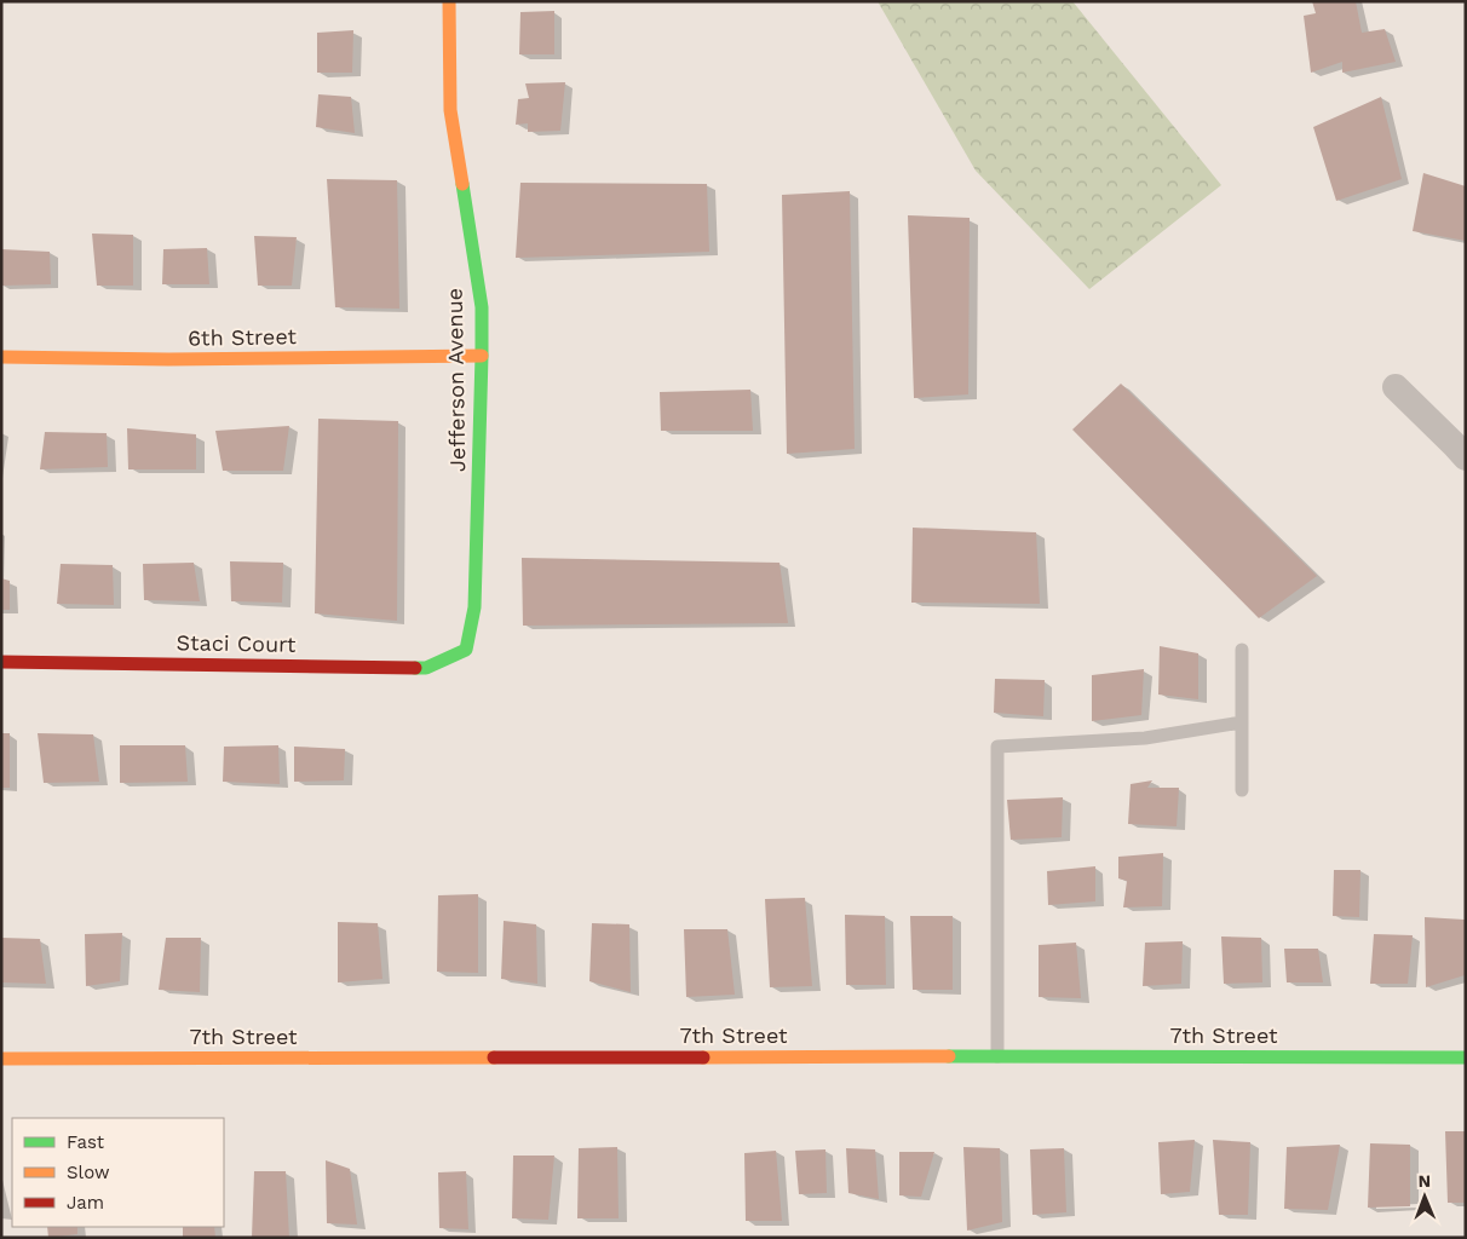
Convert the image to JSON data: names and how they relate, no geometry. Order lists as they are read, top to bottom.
{
  "streets": {
    "street": [
      "6th Street",
      "Jefferson Avenue",
      "Staci Court",
      "7th Street"
    ]
  },
  "crossings": [
    ["6th Street", "Jefferson Avenue"],
    ["Jefferson Avenue", "Staci Court"]
  ],
  "legend": ["Fast", "Slow", "Jam"],
  "north": "top"
}
